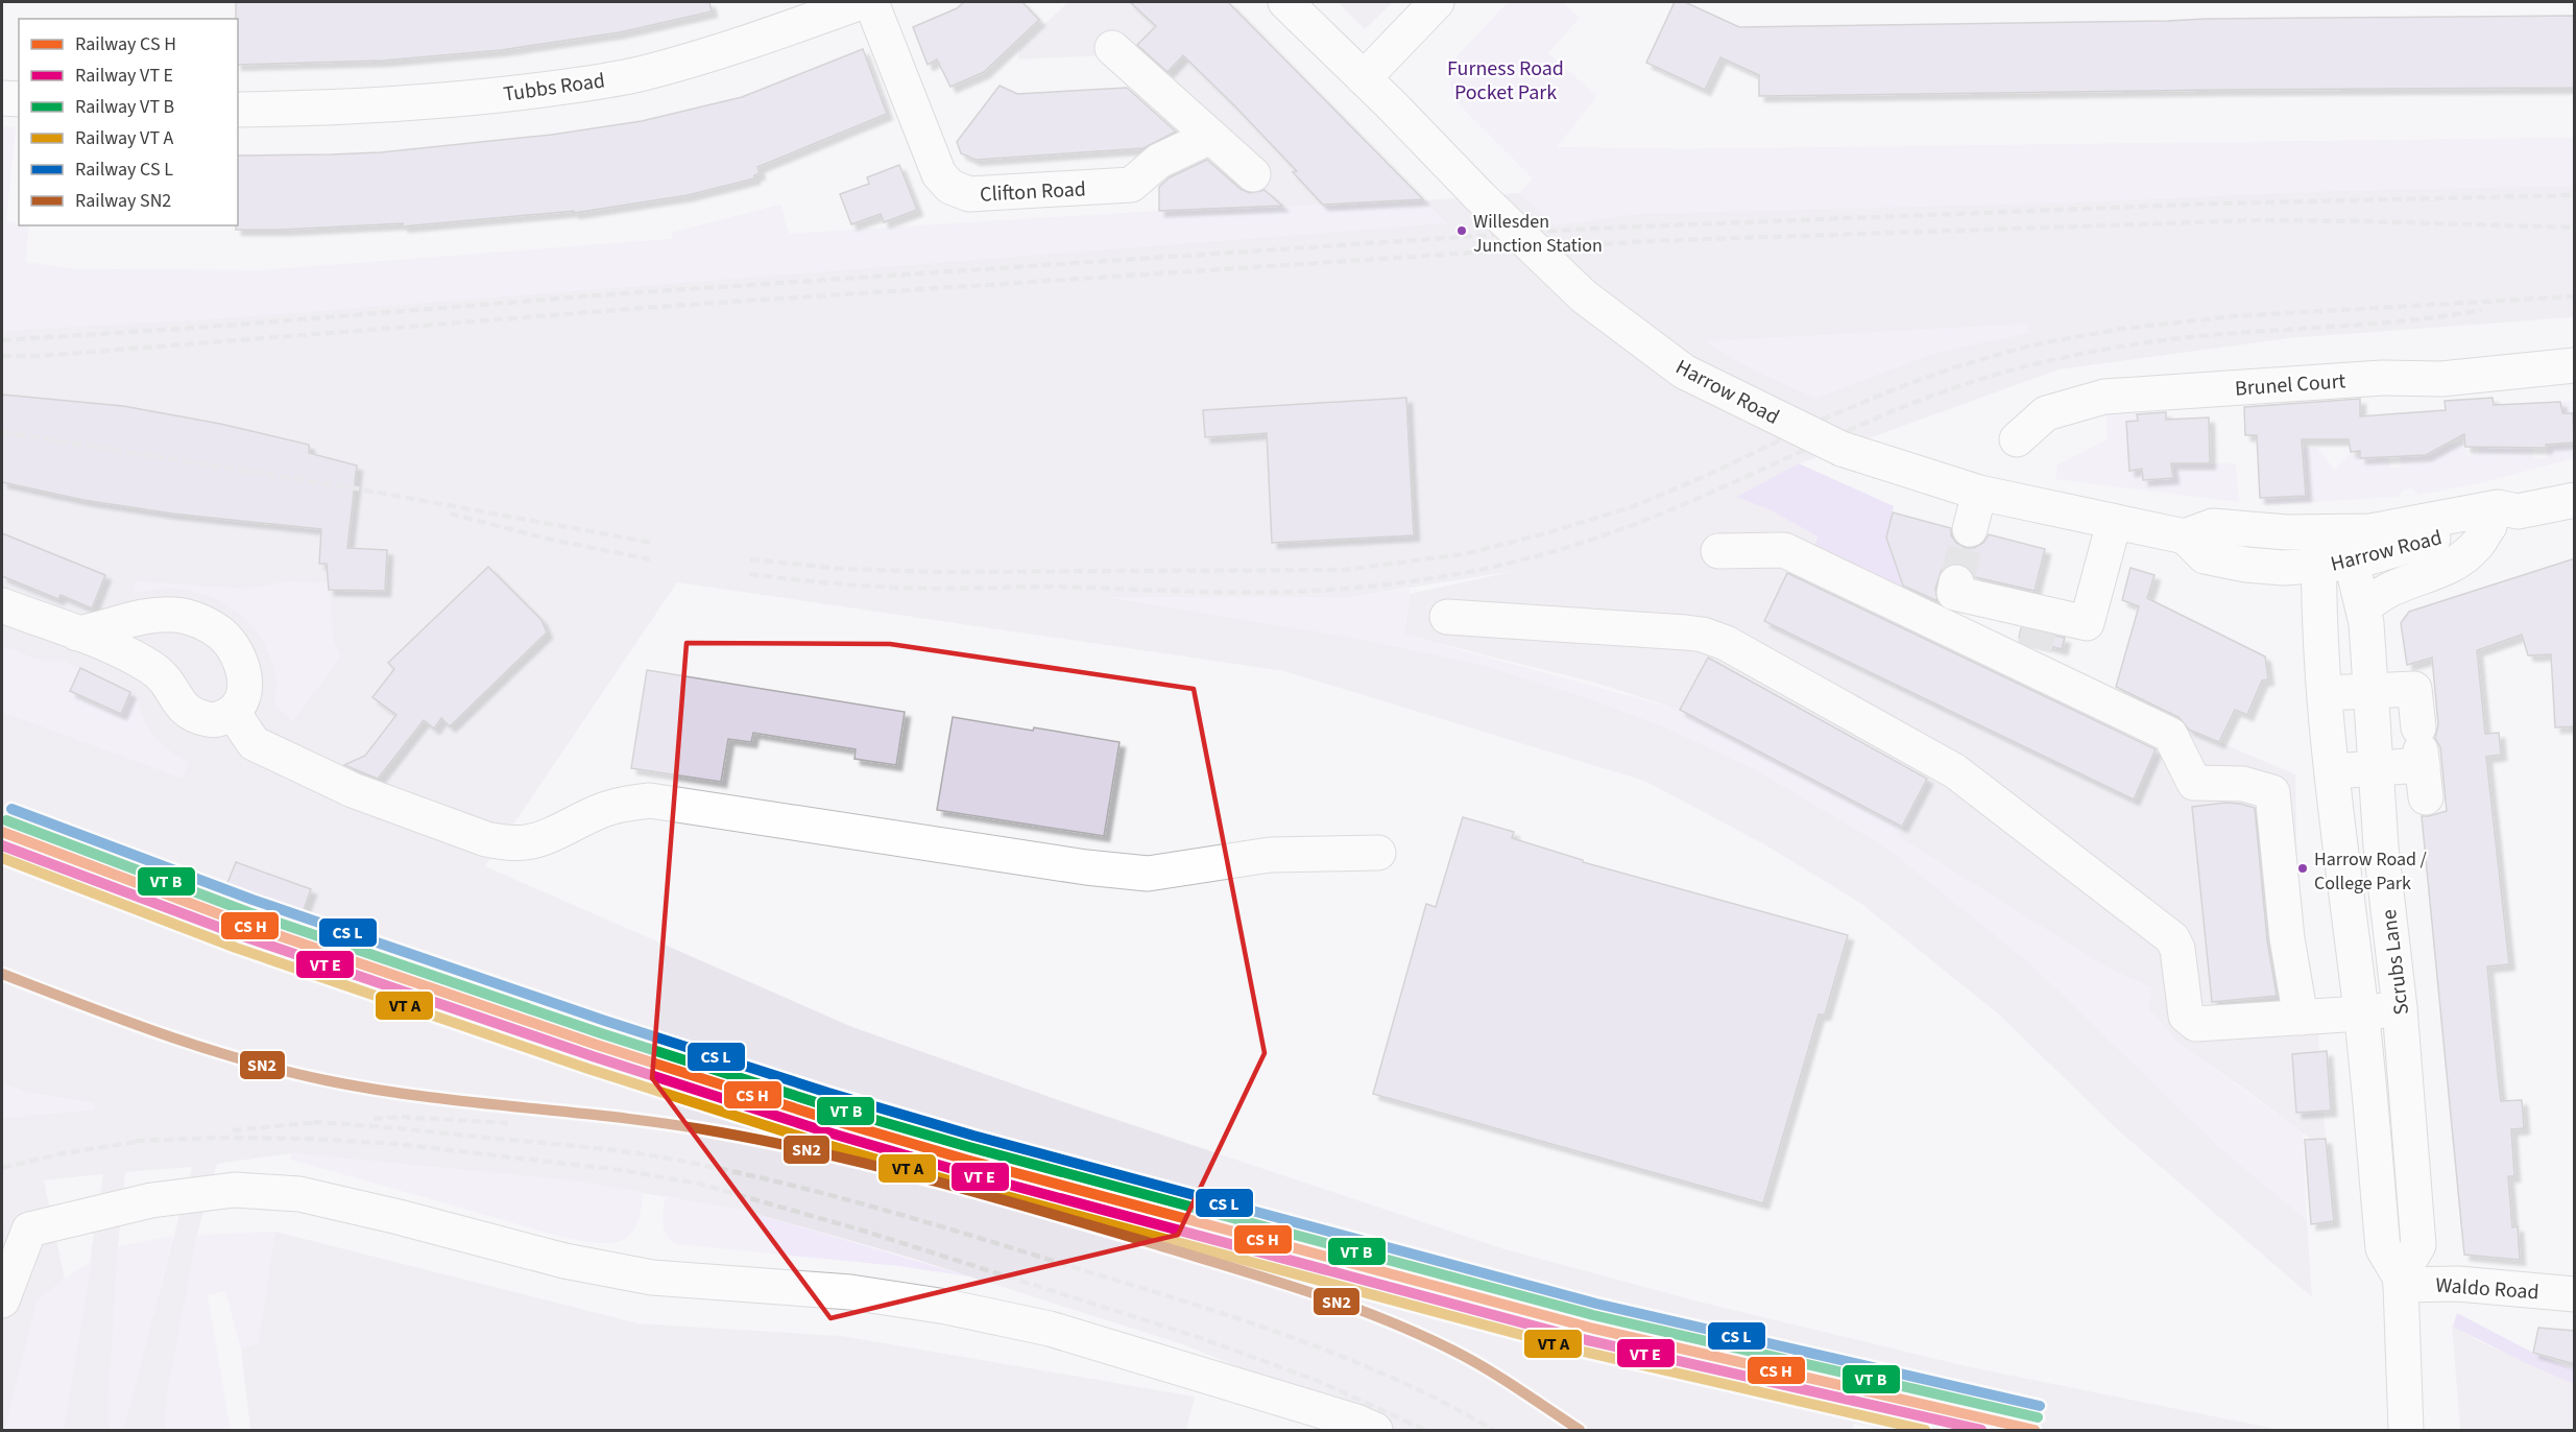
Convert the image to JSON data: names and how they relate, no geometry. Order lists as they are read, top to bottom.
{
  "streets": {
    "main road": [
      "Tubbs Road",
      "Clifton Road",
      "Brunel Court",
      "Harrow Road",
      "Scrubs Lane",
      "Waldo Road"
    ]
  },
  "crossings": [
    ["Harrow Road", "Scrubs Lane"],
    ["Scrubs Lane", "Waldo Road"]
  ],
  "parks": ["Furness Road Pocket Park"],
  "places": ["Willesden Junction Station", "Harrow Road / College Park"],
  "lines": ["rail line SN2"],
  "legend": [
    "Railway CS H",
    "Railway VT E",
    "Railway VT B",
    "Railway VT A",
    "Railway CS L",
    "Railway SN2"
  ]
}
